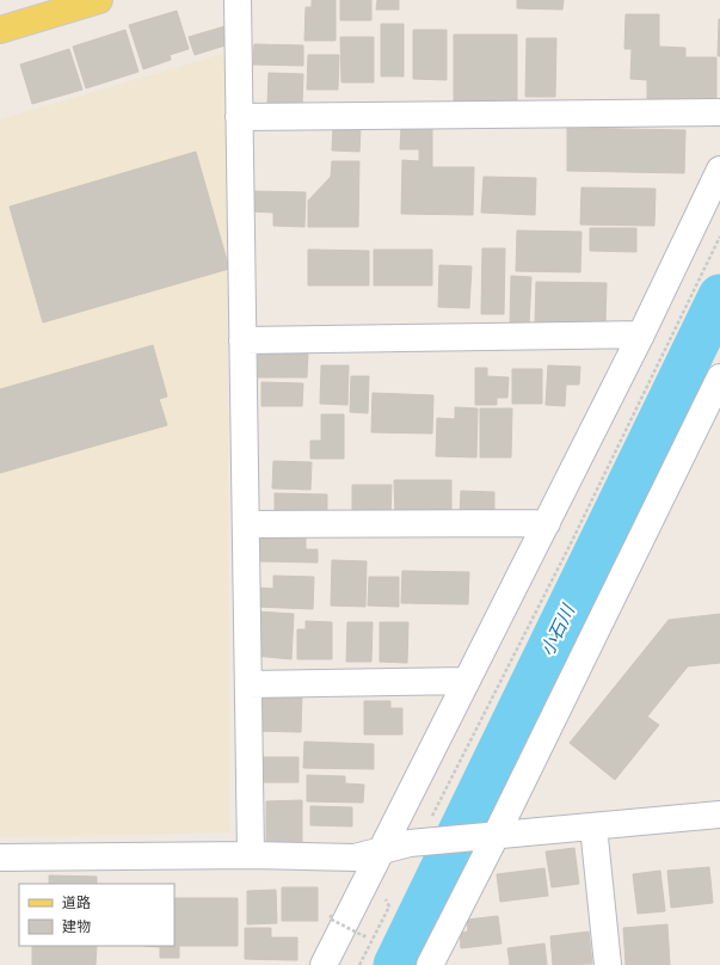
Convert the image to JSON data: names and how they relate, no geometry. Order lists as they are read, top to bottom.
{
  "water": ["小石川"],
  "legend": ["道路", "建物"]
}
